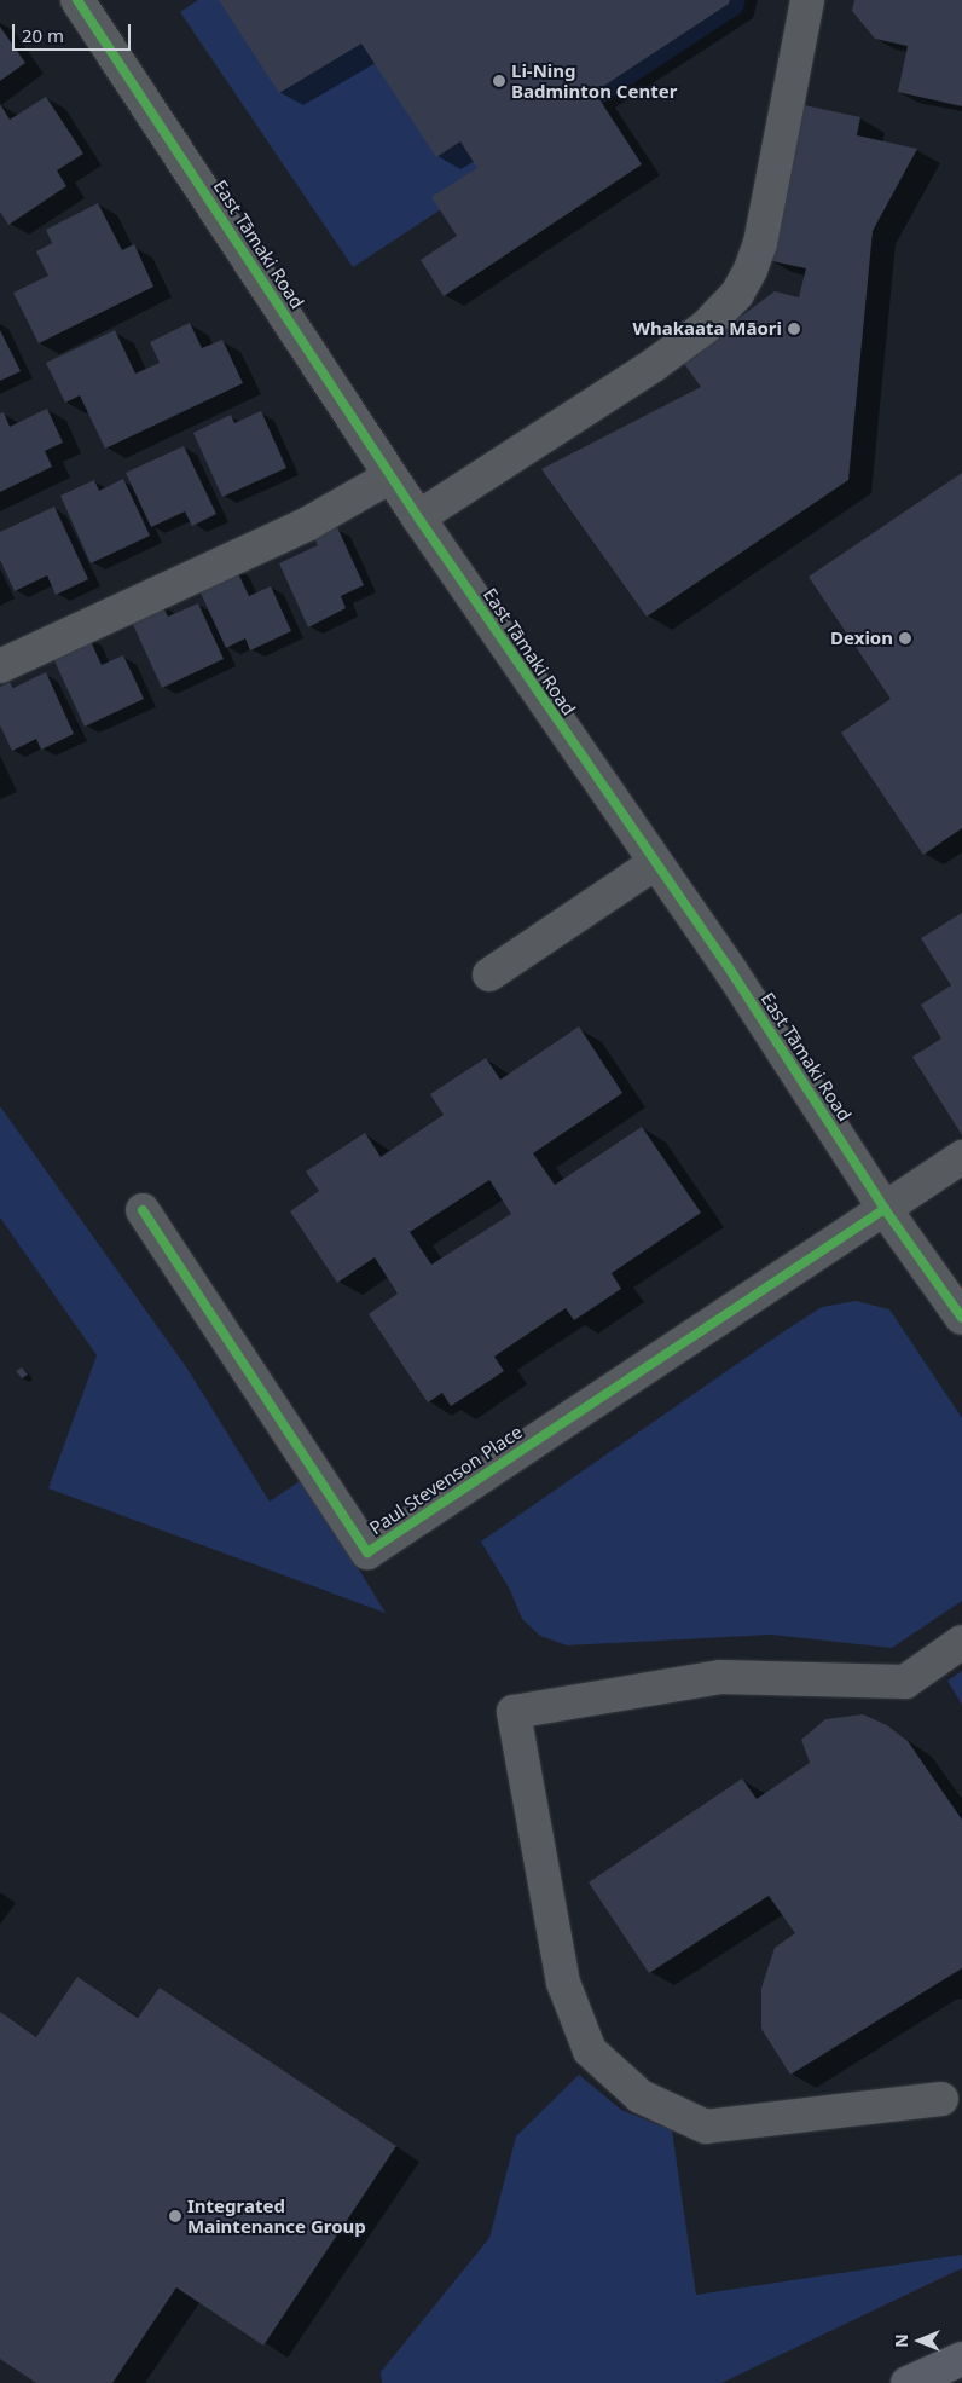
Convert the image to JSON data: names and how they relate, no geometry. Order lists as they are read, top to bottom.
{
  "streets": {
    "street": ["East Tāmaki Road", "Paul Stevenson Place"]
  },
  "crossings": [
    ["East Tāmaki Road", "Paul Stevenson Place"]
  ],
  "places": [
    "Li-Ning Badminton Center",
    "Whakaata Māori",
    "Dexion",
    "Integrated Maintenance Group"
  ],
  "scale_bar": "20 m",
  "north": "left"
}
